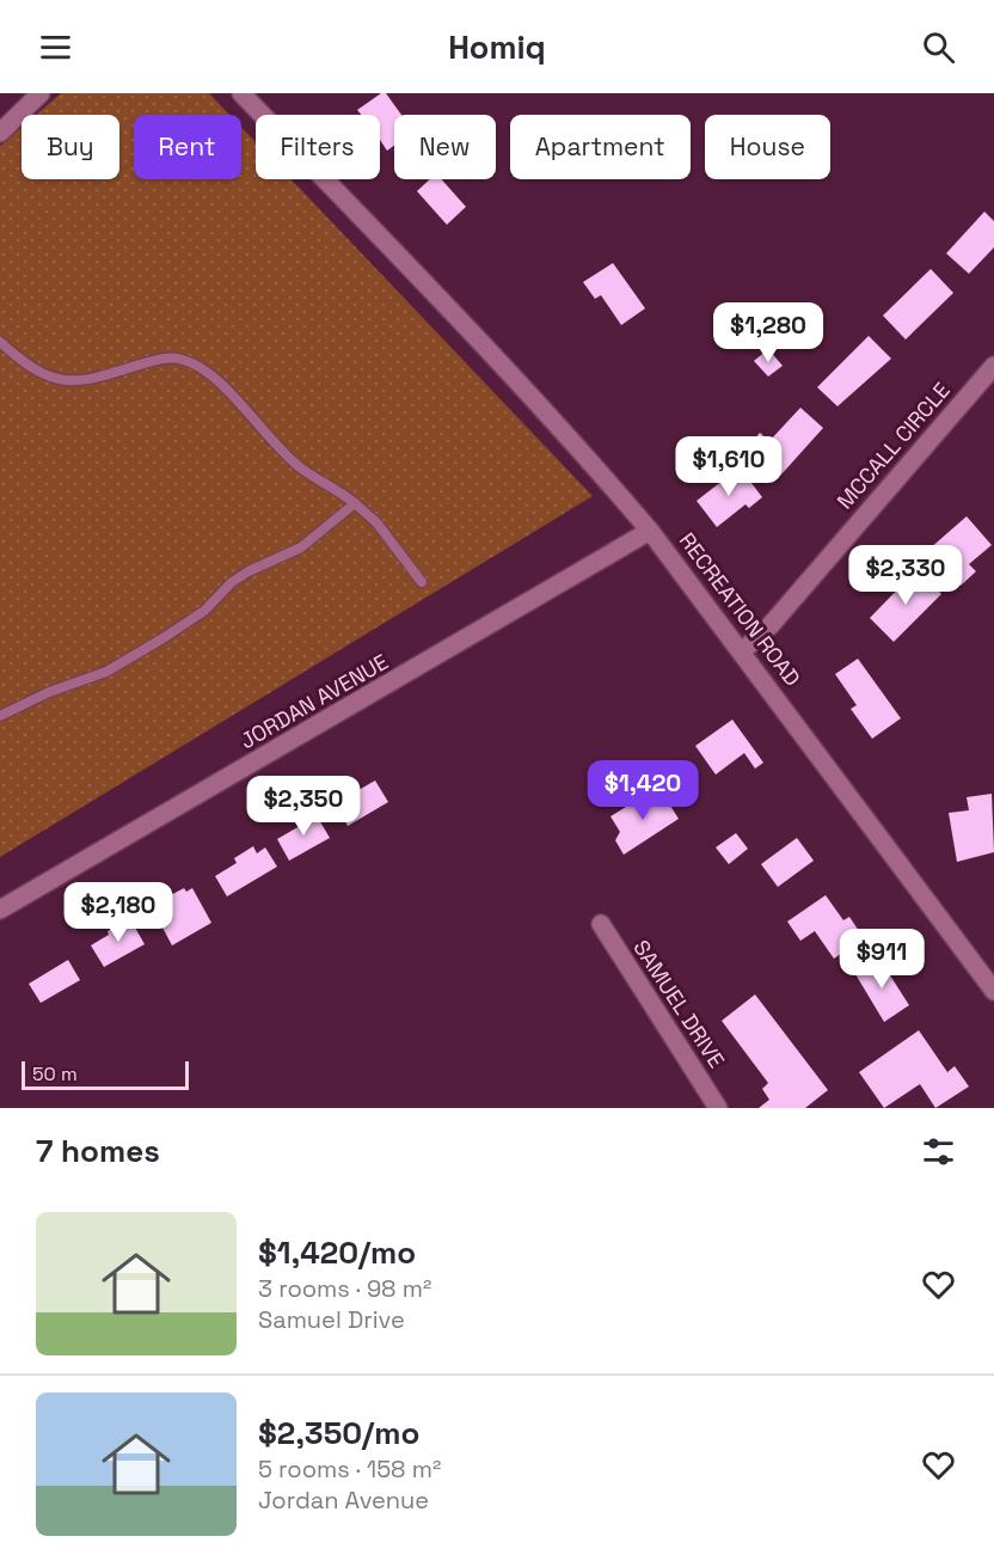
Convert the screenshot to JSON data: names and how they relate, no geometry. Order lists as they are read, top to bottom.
{
  "streets": {
    "street": [
      "MCCALL CIRCLE",
      "RECREATION ROAD",
      "JORDAN AVENUE",
      "SAMUEL DRIVE"
    ]
  },
  "crossings": [
    ["MCCALL CIRCLE", "RECREATION ROAD"],
    ["RECREATION ROAD", "JORDAN AVENUE"]
  ],
  "scale_bar": "50 m",
  "page": {
    "header": "Homiq",
    "chip": [
      "Buy",
      "Rent",
      "Filters",
      "New",
      "Apartment",
      "House"
    ],
    "price": [
      "$1,280",
      "$1,610",
      "$2,330",
      "$1,420",
      "$2,350",
      "$2,180",
      "$911"
    ],
    "scale": "50 m",
    "heading": "7 homes",
    "list": [
      {
        "name": "$1,420/mo",
        "note": "3 rooms · 98 m² · Samuel Drive"
      },
      {
        "name": "$2,350/mo",
        "note": "5 rooms · 158 m² · Jordan Avenue"
      }
    ]
  }
}
